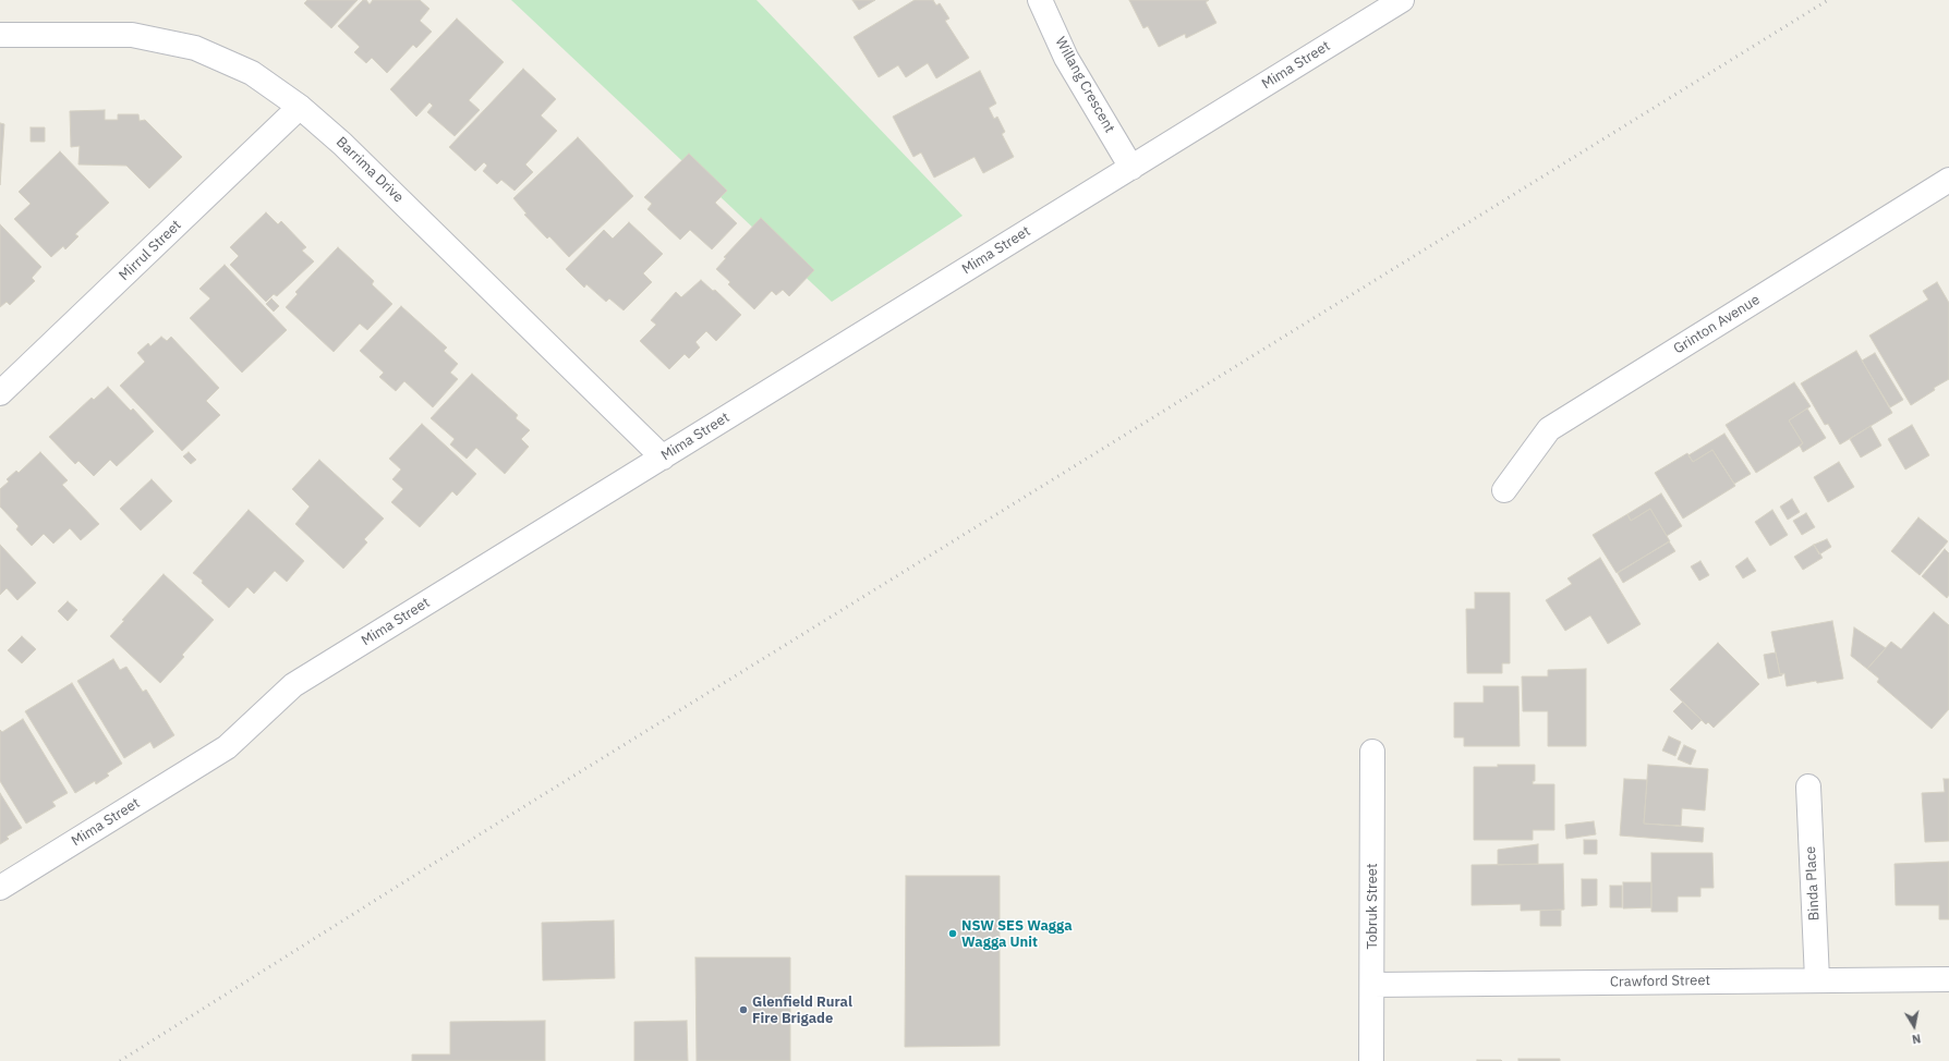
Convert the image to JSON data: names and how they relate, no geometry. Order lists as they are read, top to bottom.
{
  "streets": {
    "street": [
      "Mima Street",
      "Willang Crescent",
      "Barrima Drive",
      "Mirrul Street",
      "Grinton Avenue",
      "Binda Place",
      "Tobruk Street",
      "Crawford Street"
    ]
  },
  "crossings": [
    ["Mima Street", "Willang Crescent"],
    ["Mima Street", "Barrima Drive"],
    ["Barrima Drive", "Mirrul Street"],
    ["Binda Place", "Crawford Street"],
    ["Tobruk Street", "Crawford Street"]
  ],
  "places": ["NSW SES Wagga Wagga Unit", "Glenfield Rural Fire Brigade"],
  "north": "bottom"
}
